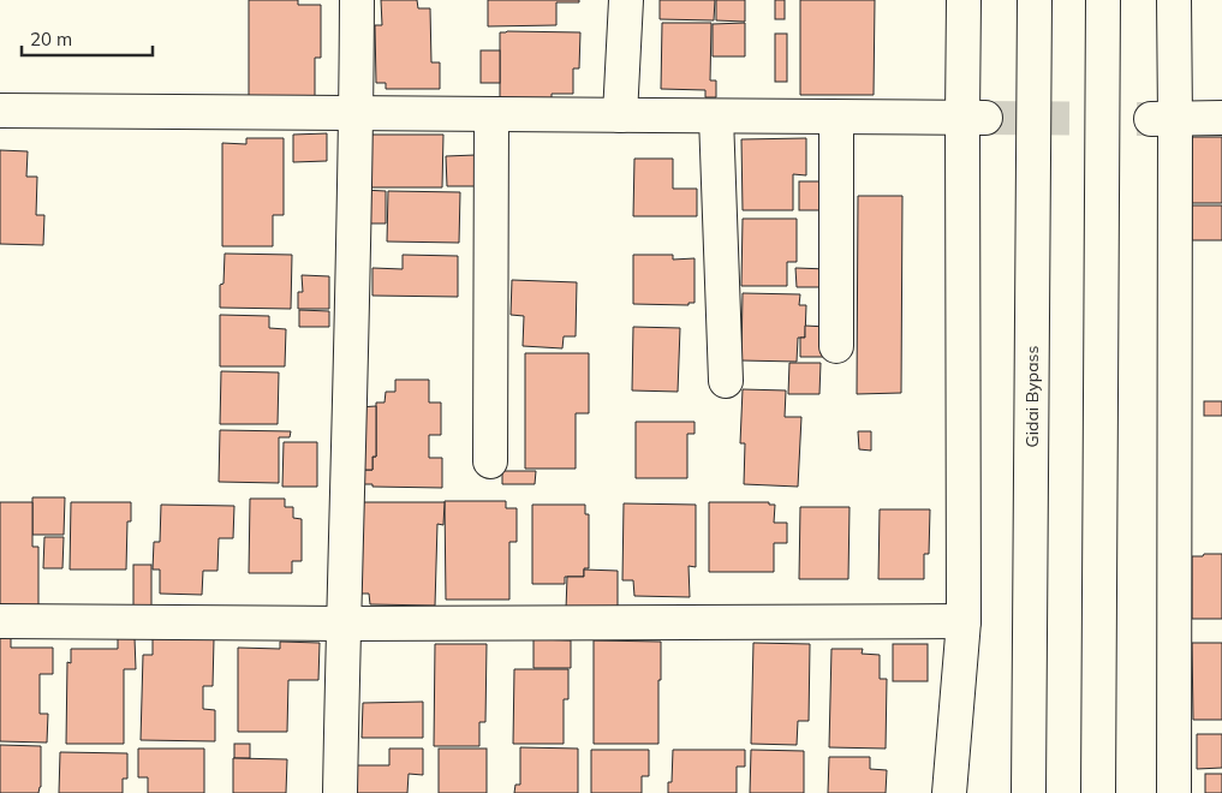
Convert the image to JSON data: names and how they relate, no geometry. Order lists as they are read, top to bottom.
{
  "streets": {
    "main road": ["Gidai Bypass"]
  },
  "scale_bar": "20 m"
}
